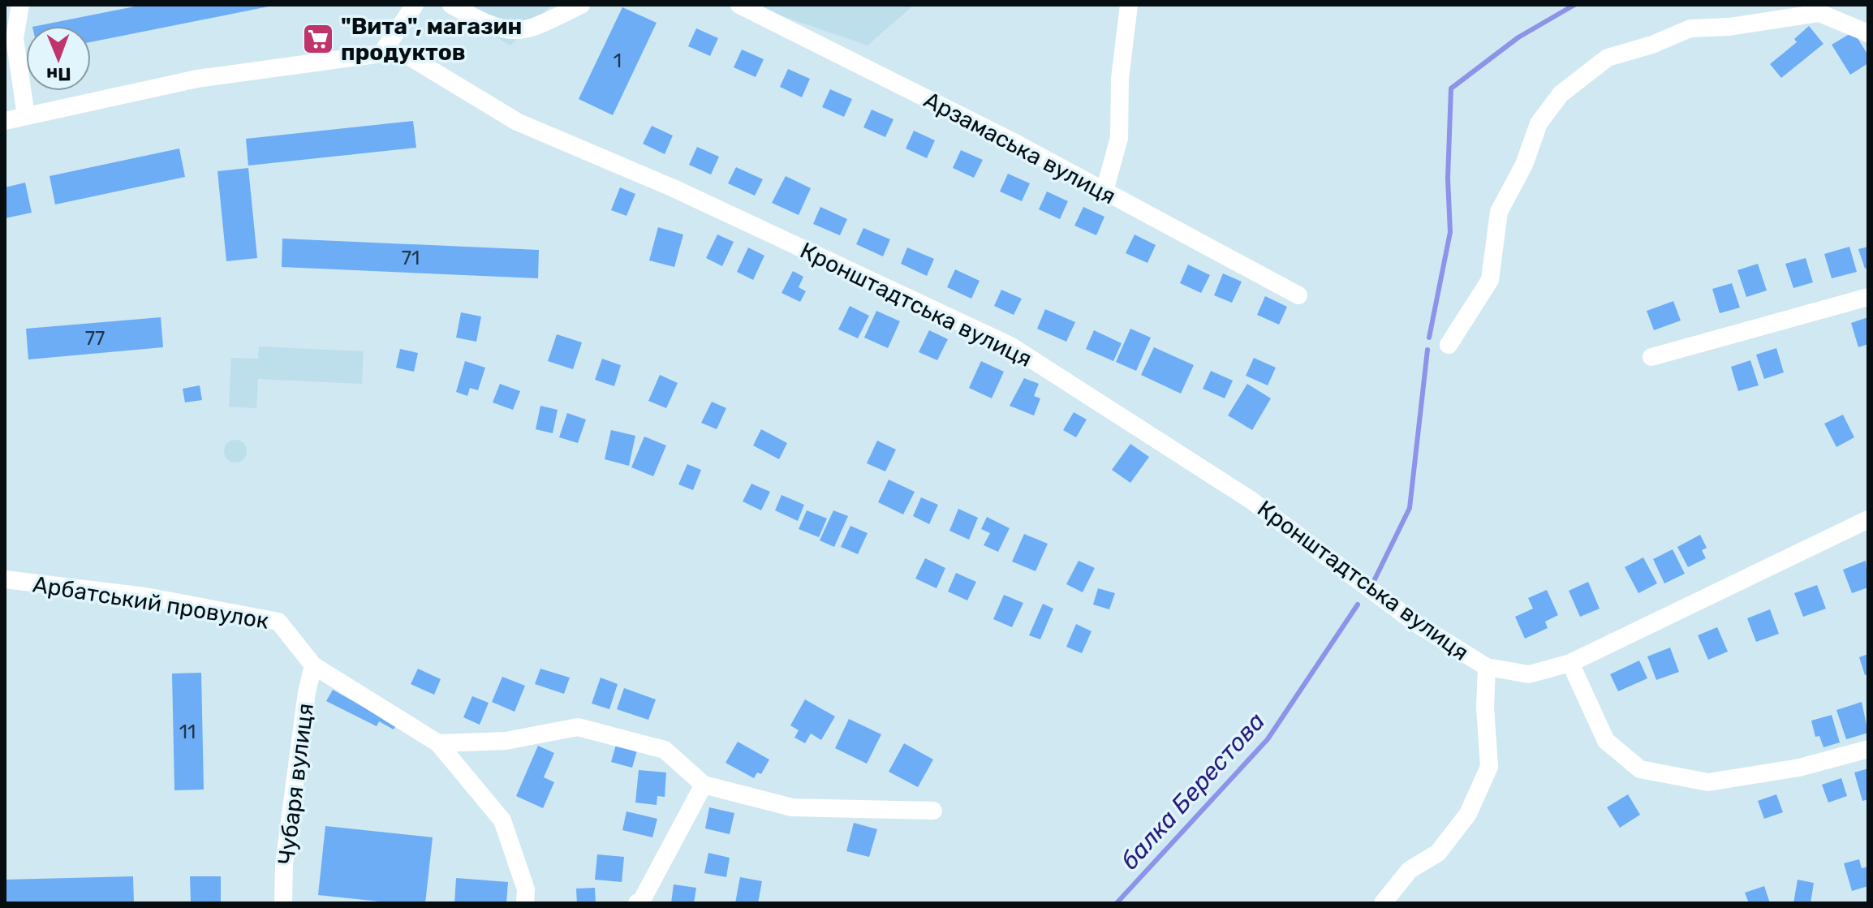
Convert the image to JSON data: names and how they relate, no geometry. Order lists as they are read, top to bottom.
{
  "streets": {
    "street": [
      "Арзамаська вулиця",
      "Кронштадтська вулиця",
      "Арбатський провулок",
      "Чубаря вулиця"
    ]
  },
  "crossings": [
    ["Арбатський провулок", "Чубаря вулиця"]
  ],
  "water": ["балка Берестова"],
  "places": {
    "supermarket": ["\"Вита\", магазин продуктов"]
  },
  "house_numbers": [
    "1",
    "71",
    "77",
    "11"
  ],
  "north": "bottom"
}
